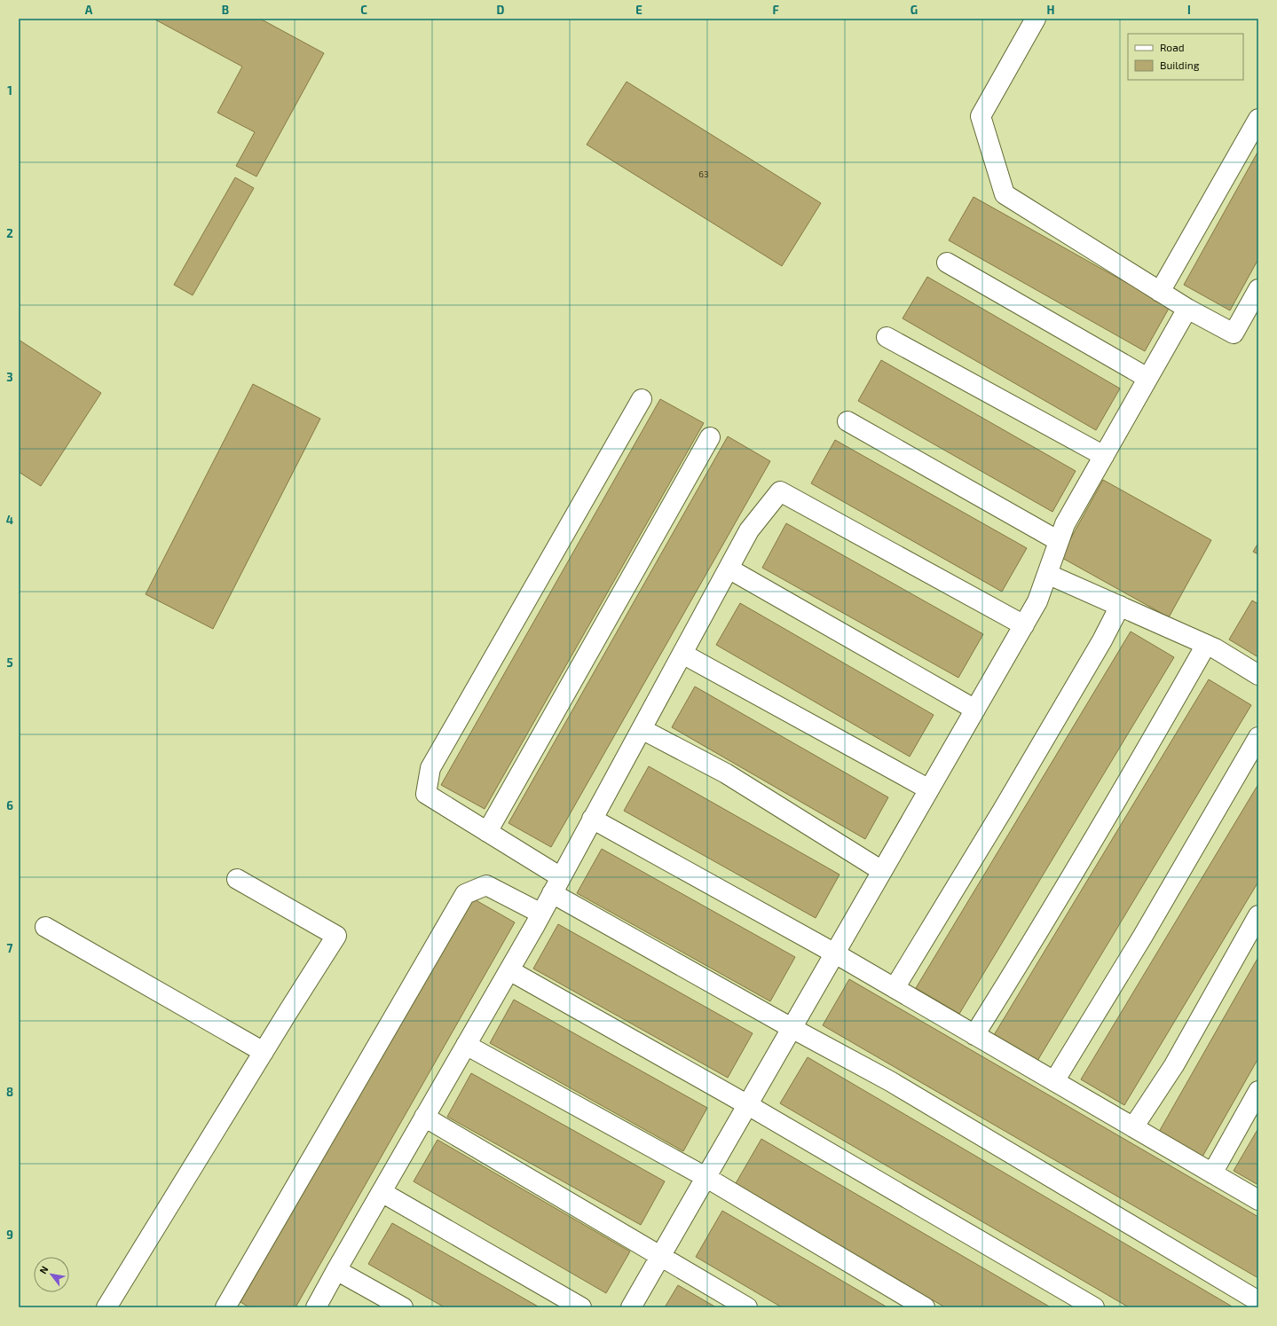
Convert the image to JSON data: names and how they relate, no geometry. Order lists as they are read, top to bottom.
{
  "house_numbers": ["63"],
  "legend": ["Road", "Building"],
  "north": "top left",
  "grid": {
    "columns": [
      "A",
      "B",
      "C",
      "D",
      "E",
      "F",
      "G",
      "H",
      "I"
    ],
    "rows": [
      "1",
      "2",
      "3",
      "4",
      "5",
      "6",
      "7",
      "8",
      "9"
    ]
  }
}
